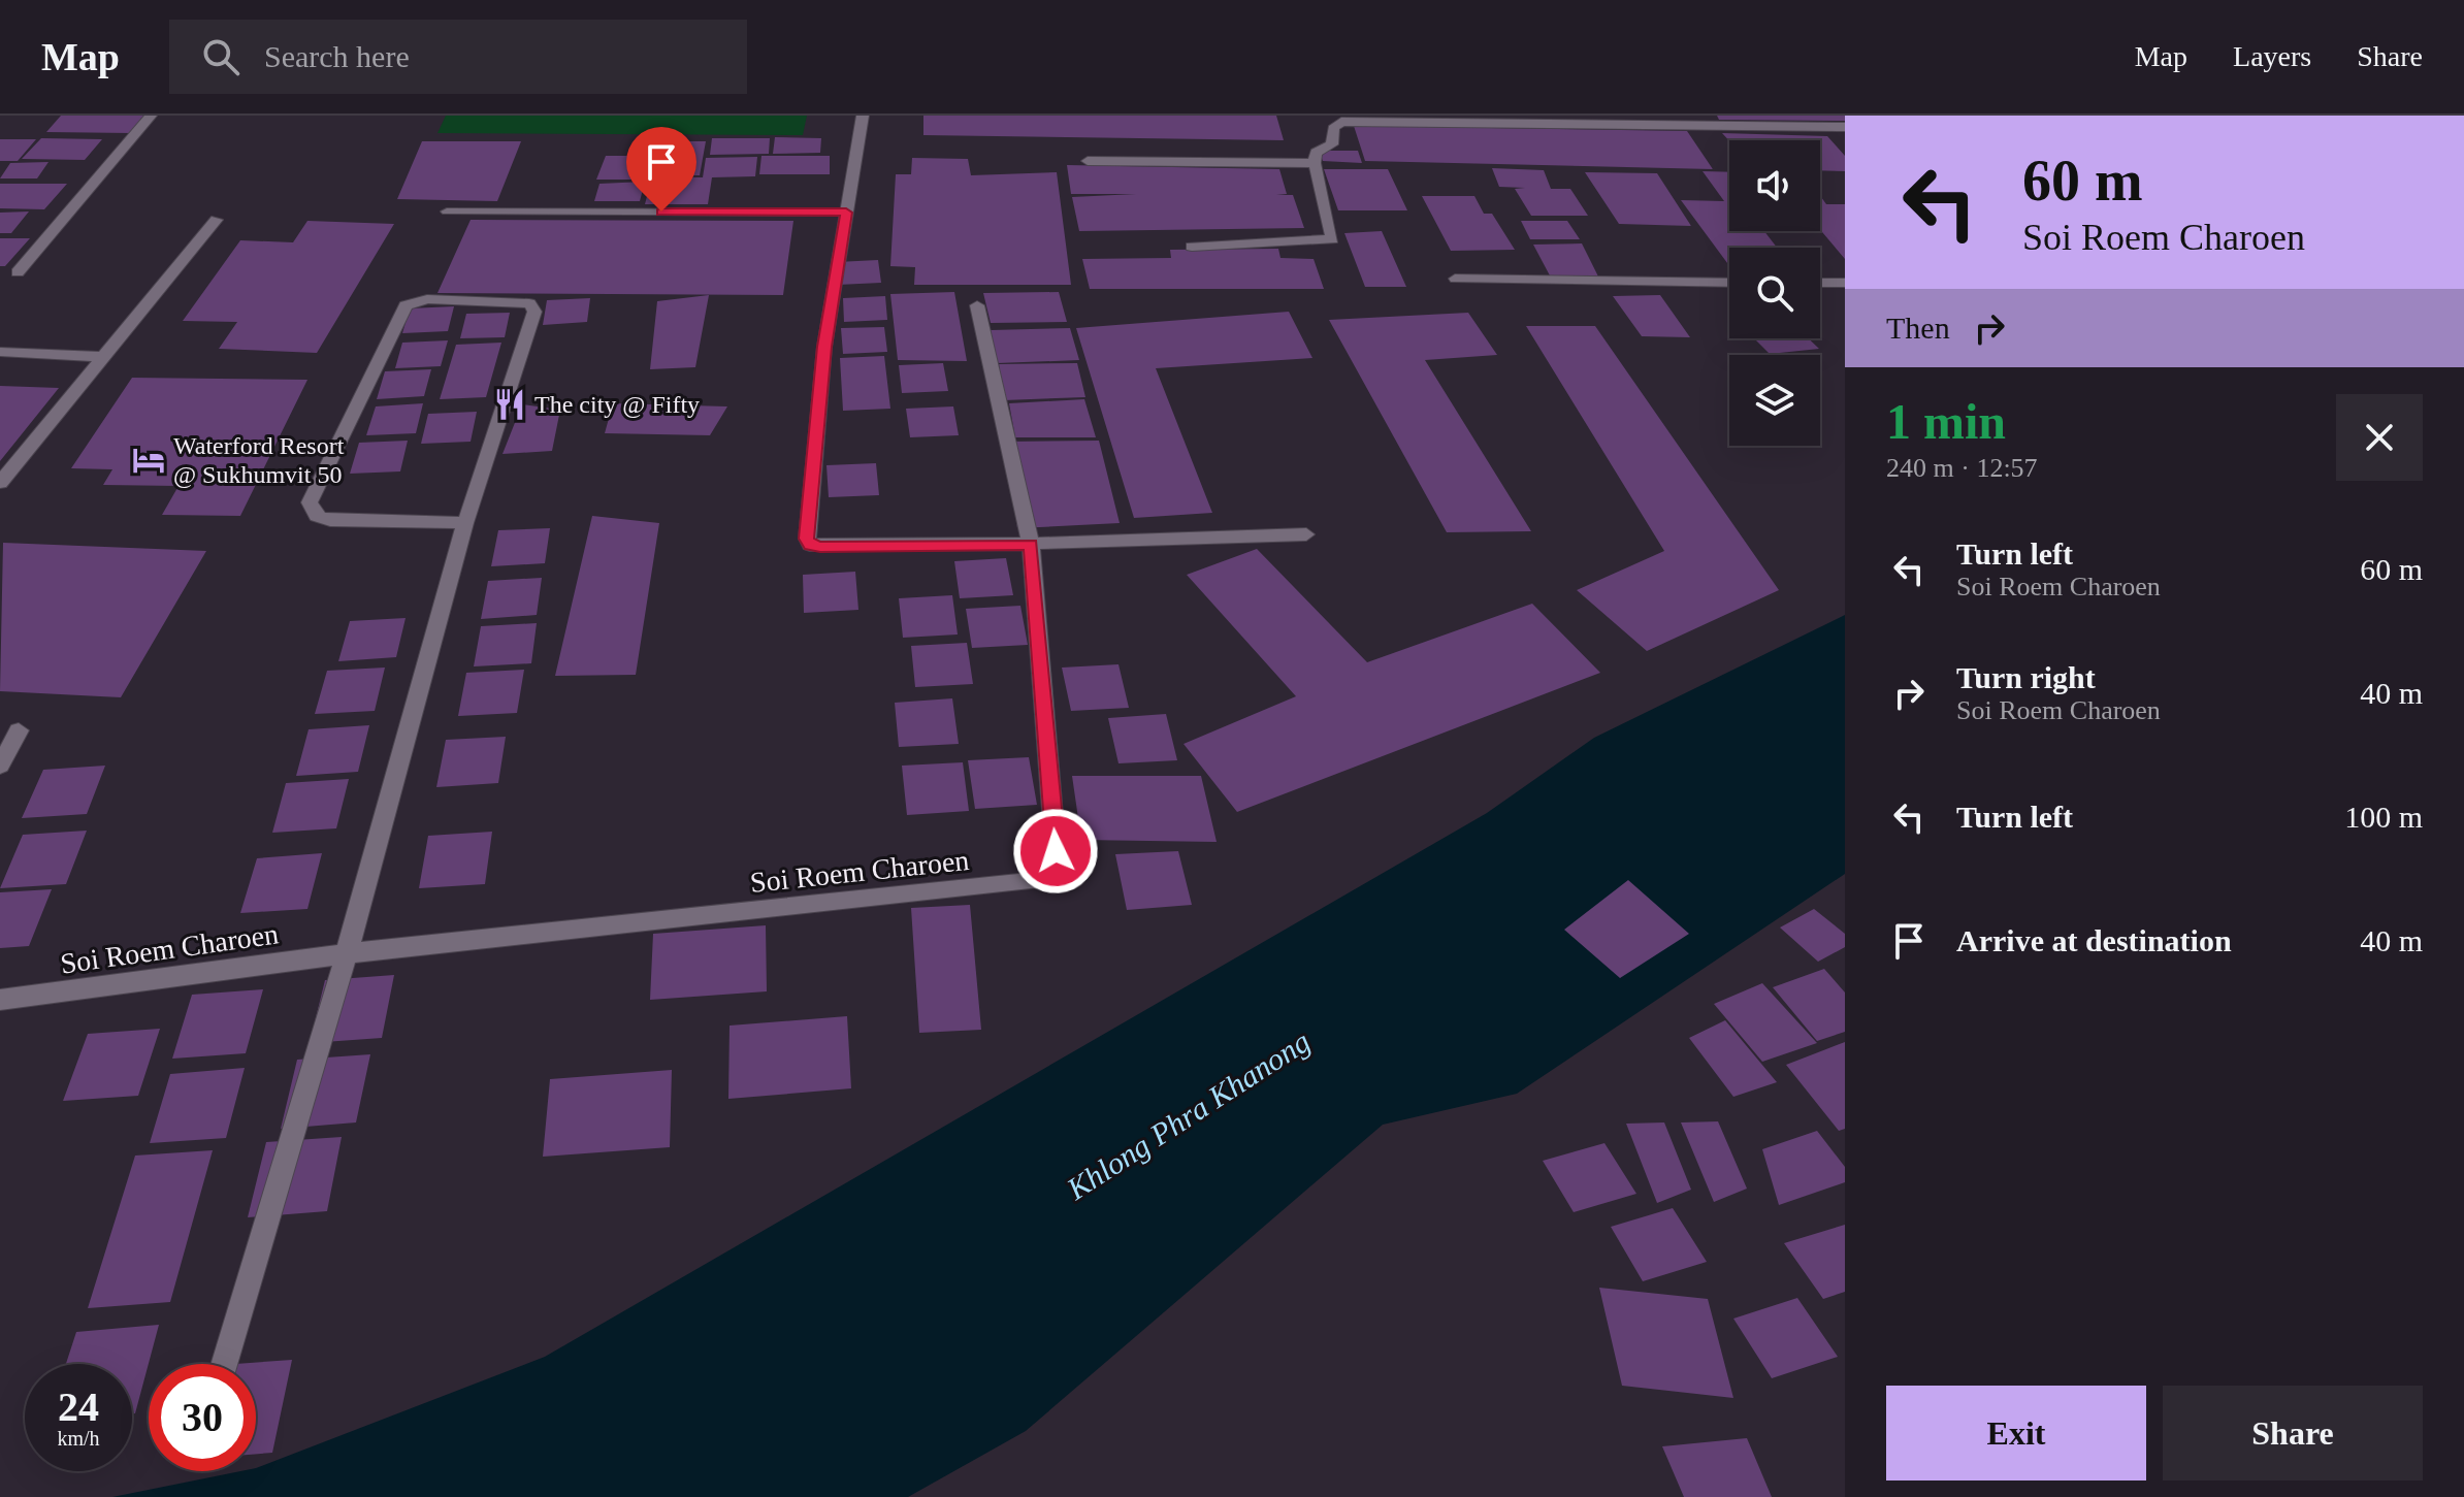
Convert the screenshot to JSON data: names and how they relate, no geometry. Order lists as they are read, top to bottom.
{
  "streets": {
    "street": ["Soi Roem Charoen"]
  },
  "water": ["Khlong Phra Khanong"],
  "places": {
    "restaurant": ["The city @ Fifty"],
    "hotel": ["Waterford Resort @ Sukhumvit 50"]
  },
  "page": {
    "header": "Map",
    "search": "Search here",
    "nav": ["Map", "Layers", "Share"],
    "turn": ["60 m", "Soi Roem Charoen"],
    "then": "Then",
    "heading": ["1 min", "240 m · 12:57"],
    "list": [
      {
        "name": "Turn left",
        "note": "Soi Roem Charoen",
        "value": "60 m"
      },
      {
        "name": "Turn right",
        "note": "Soi Roem Charoen",
        "value": "40 m"
      },
      {
        "name": "Turn left",
        "value": "100 m"
      },
      {
        "name": "Arrive at destination",
        "value": "40 m"
      }
    ],
    "speed": "24 km/h",
    "limit": "30",
    "buttons": ["Exit", "Share"]
  }
}
